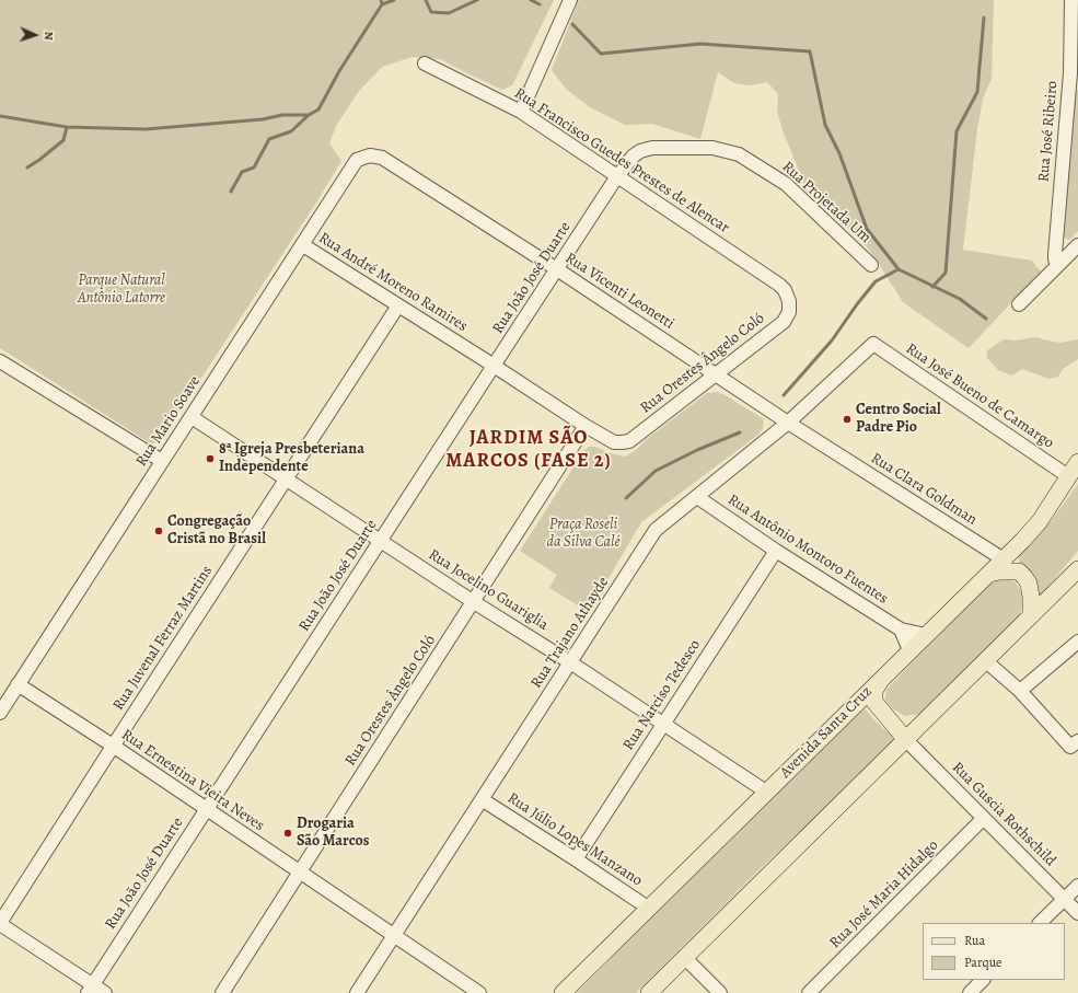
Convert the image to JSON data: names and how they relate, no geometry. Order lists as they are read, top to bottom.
{
  "streets": {
    "main road": ["Avenida Santa Cruz"],
    "street": [
      "Rua José Ribeiro",
      "Rua Francisco Guedes Prestes de Alencar",
      "Rua Projetada Um",
      "Rua João José Duarte",
      "Rua André Moreno Ramires",
      "Rua Vicenti Leonetti",
      "Rua Orestes Ângelo Coló",
      "Rua José Bueno de Camargo",
      "Rua Mario Soave",
      "Rua Clara Goldman",
      "Rua Antônio Montoro Fuentes",
      "Rua Jocelino Guariglia",
      "Rua Trajano Athayde",
      "Rua Juvenal Ferraz Martins",
      "Rua Narciso Tedesco",
      "Rua Ernestina Vieira Neves",
      "Rua Guscia Rothschild",
      "Rua Júlio Lopes Manzano",
      "Rua José Maria Hidalgo"
    ]
  },
  "crossings": [
    ["Rua Francisco Guedes Prestes de Alencar", "Rua Projetada Um"],
    ["Rua Francisco Guedes Prestes de Alencar", "Rua João José Duarte"],
    ["Rua Francisco Guedes Prestes de Alencar", "Rua Orestes Ângelo Coló"],
    ["Rua Projetada Um", "Rua João José Duarte"],
    ["Rua João José Duarte", "Rua André Moreno Ramires"],
    ["Rua João José Duarte", "Rua Vicenti Leonetti"],
    ["Rua João José Duarte", "Rua Jocelino Guariglia"],
    ["Rua João José Duarte", "Rua Ernestina Vieira Neves"],
    ["Rua André Moreno Ramires", "Rua Orestes Ângelo Coló"],
    ["Rua André Moreno Ramires", "Rua Mario Soave"],
    ["Rua André Moreno Ramires", "Rua Juvenal Ferraz Martins"],
    ["Rua Vicenti Leonetti", "Rua Orestes Ângelo Coló"],
    ["Rua Vicenti Leonetti", "Rua Mario Soave"],
    ["Rua Vicenti Leonetti", "Rua Clara Goldman"],
    ["Rua Orestes Ângelo Coló", "Rua Clara Goldman"],
    ["Rua Orestes Ângelo Coló", "Rua Jocelino Guariglia"],
    ["Rua Orestes Ângelo Coló", "Rua Ernestina Vieira Neves"],
    ["Rua José Bueno de Camargo", "Rua Trajano Athayde"],
    ["Rua José Bueno de Camargo", "Avenida Santa Cruz"],
    ["Rua Mario Soave", "Rua Jocelino Guariglia"],
    ["Rua Mario Soave", "Rua Ernestina Vieira Neves"],
    ["Rua Clara Goldman", "Rua Trajano Athayde"],
    ["Rua Clara Goldman", "Avenida Santa Cruz"],
    ["Rua Antônio Montoro Fuentes", "Rua Trajano Athayde"],
    ["Rua Antônio Montoro Fuentes", "Rua Narciso Tedesco"],
    ["Rua Antônio Montoro Fuentes", "Avenida Santa Cruz"],
    ["Rua Jocelino Guariglia", "Rua Trajano Athayde"],
    ["Rua Jocelino Guariglia", "Rua Juvenal Ferraz Martins"],
    ["Rua Jocelino Guariglia", "Rua Narciso Tedesco"],
    ["Rua Jocelino Guariglia", "Avenida Santa Cruz"],
    ["Rua Trajano Athayde", "Rua Ernestina Vieira Neves"],
    ["Rua Trajano Athayde", "Rua Júlio Lopes Manzano"],
    ["Rua Juvenal Ferraz Martins", "Rua Ernestina Vieira Neves"],
    ["Rua Narciso Tedesco", "Rua Júlio Lopes Manzano"],
    ["Avenida Santa Cruz", "Rua Júlio Lopes Manzano"],
    ["Rua Guscia Rothschild", "Rua José Maria Hidalgo"]
  ],
  "districts": ["JARDIM SÃO MARCOS (FASE 2)"],
  "parks": ["Parque Natural Antônio Latorre", "Praça Roseli da Silva Calé"],
  "places": [
    "Centro Social Padre Pio",
    "8ª Igreja Presbeteriana Independente",
    "Congregação Cristã no Brasil",
    "Drogaria São Marcos"
  ],
  "legend": ["Rua", "Parque"],
  "north": "right"
}
